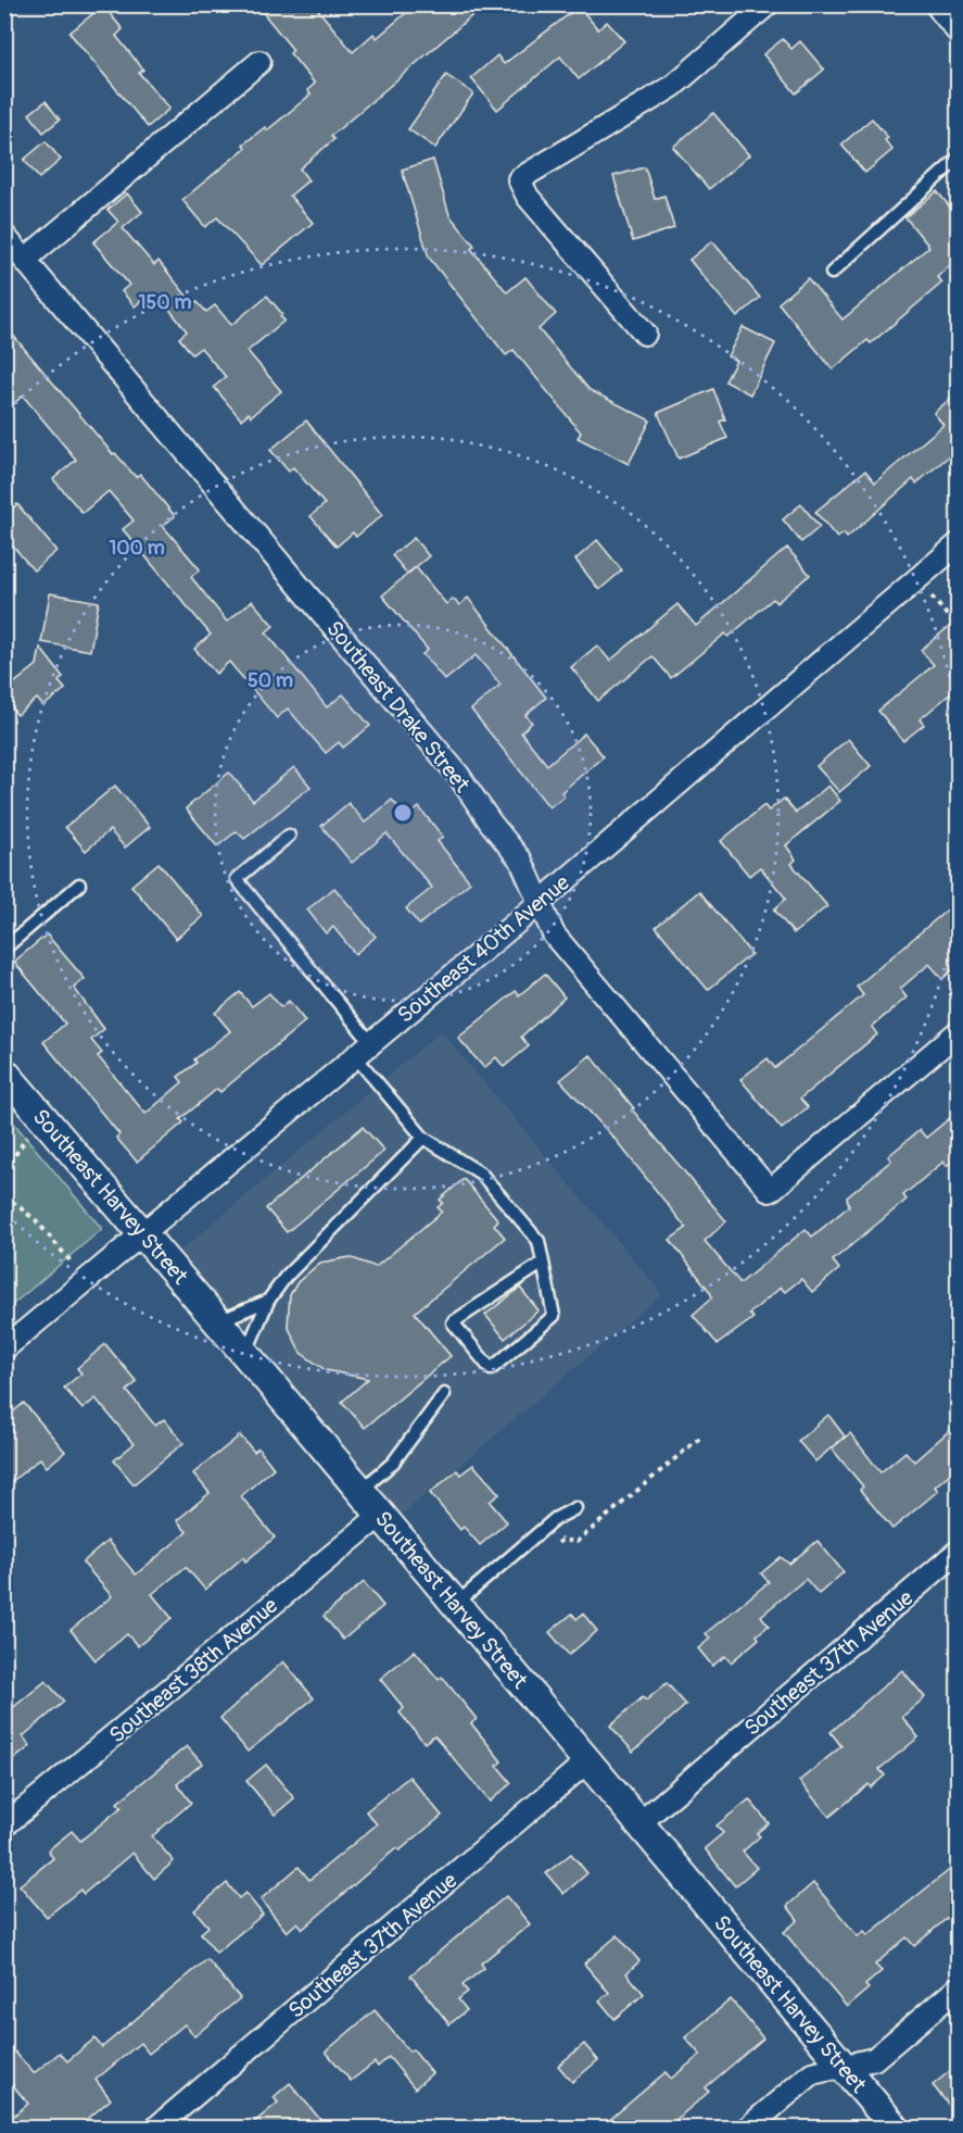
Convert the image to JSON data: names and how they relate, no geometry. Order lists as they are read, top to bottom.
{
  "streets": {
    "street": [
      "Southeast Drake Street",
      "Southeast 40th Avenue",
      "Southeast Harvey Street",
      "Southeast 37th Avenue",
      "Southeast 38th Avenue"
    ]
  },
  "crossings": [
    ["Southeast Drake Street", "Southeast 40th Avenue"],
    ["Southeast 40th Avenue", "Southeast Harvey Street"],
    ["Southeast Harvey Street", "Southeast 37th Avenue"],
    ["Southeast Harvey Street", "Southeast 38th Avenue"]
  ],
  "rings": ["150 m", "100 m", "50 m"]
}
